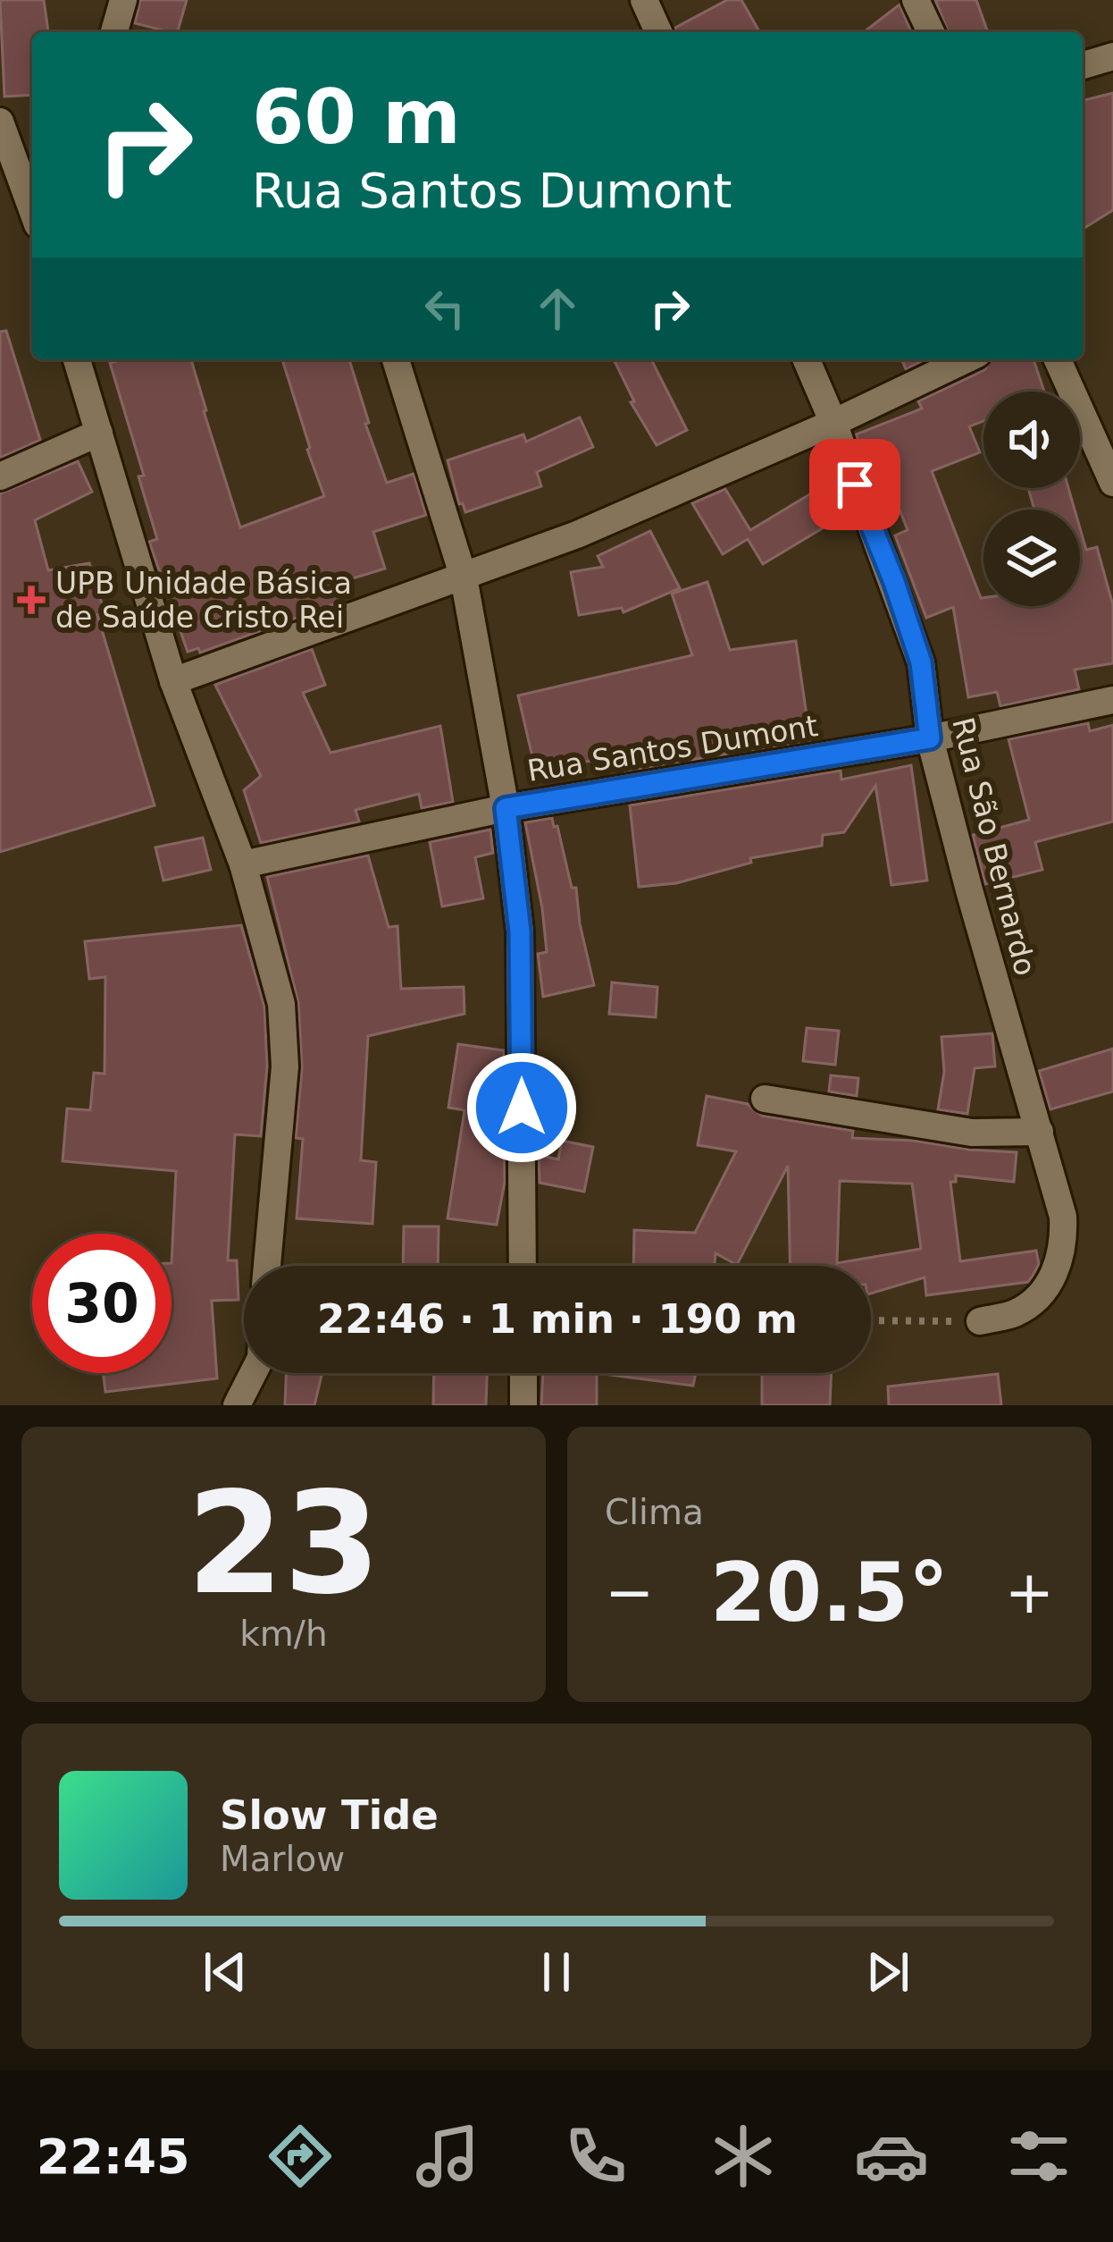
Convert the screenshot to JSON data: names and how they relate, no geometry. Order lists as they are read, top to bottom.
{
  "streets": {
    "street": ["Rua Santos Dumont", "Rua São Bernardo"]
  },
  "crossings": [
    ["Rua Santos Dumont", "Rua São Bernardo"]
  ],
  "places": {
    "health": ["UPB Unidade Básica de Saúde Cristo Rei"]
  },
  "page": {
    "turn": ["60 m", "Rua Santos Dumont"],
    "limit": "30",
    "trip": "22:46 · 1 min · 190 m",
    "tile": [
      ["23", "km/h"],
      "Clima"
    ],
    "heat": ["−", "20.5°", "+"],
    "song": ["Slow Tide", "Marlow"],
    "tabs": "22:45"
  }
}
